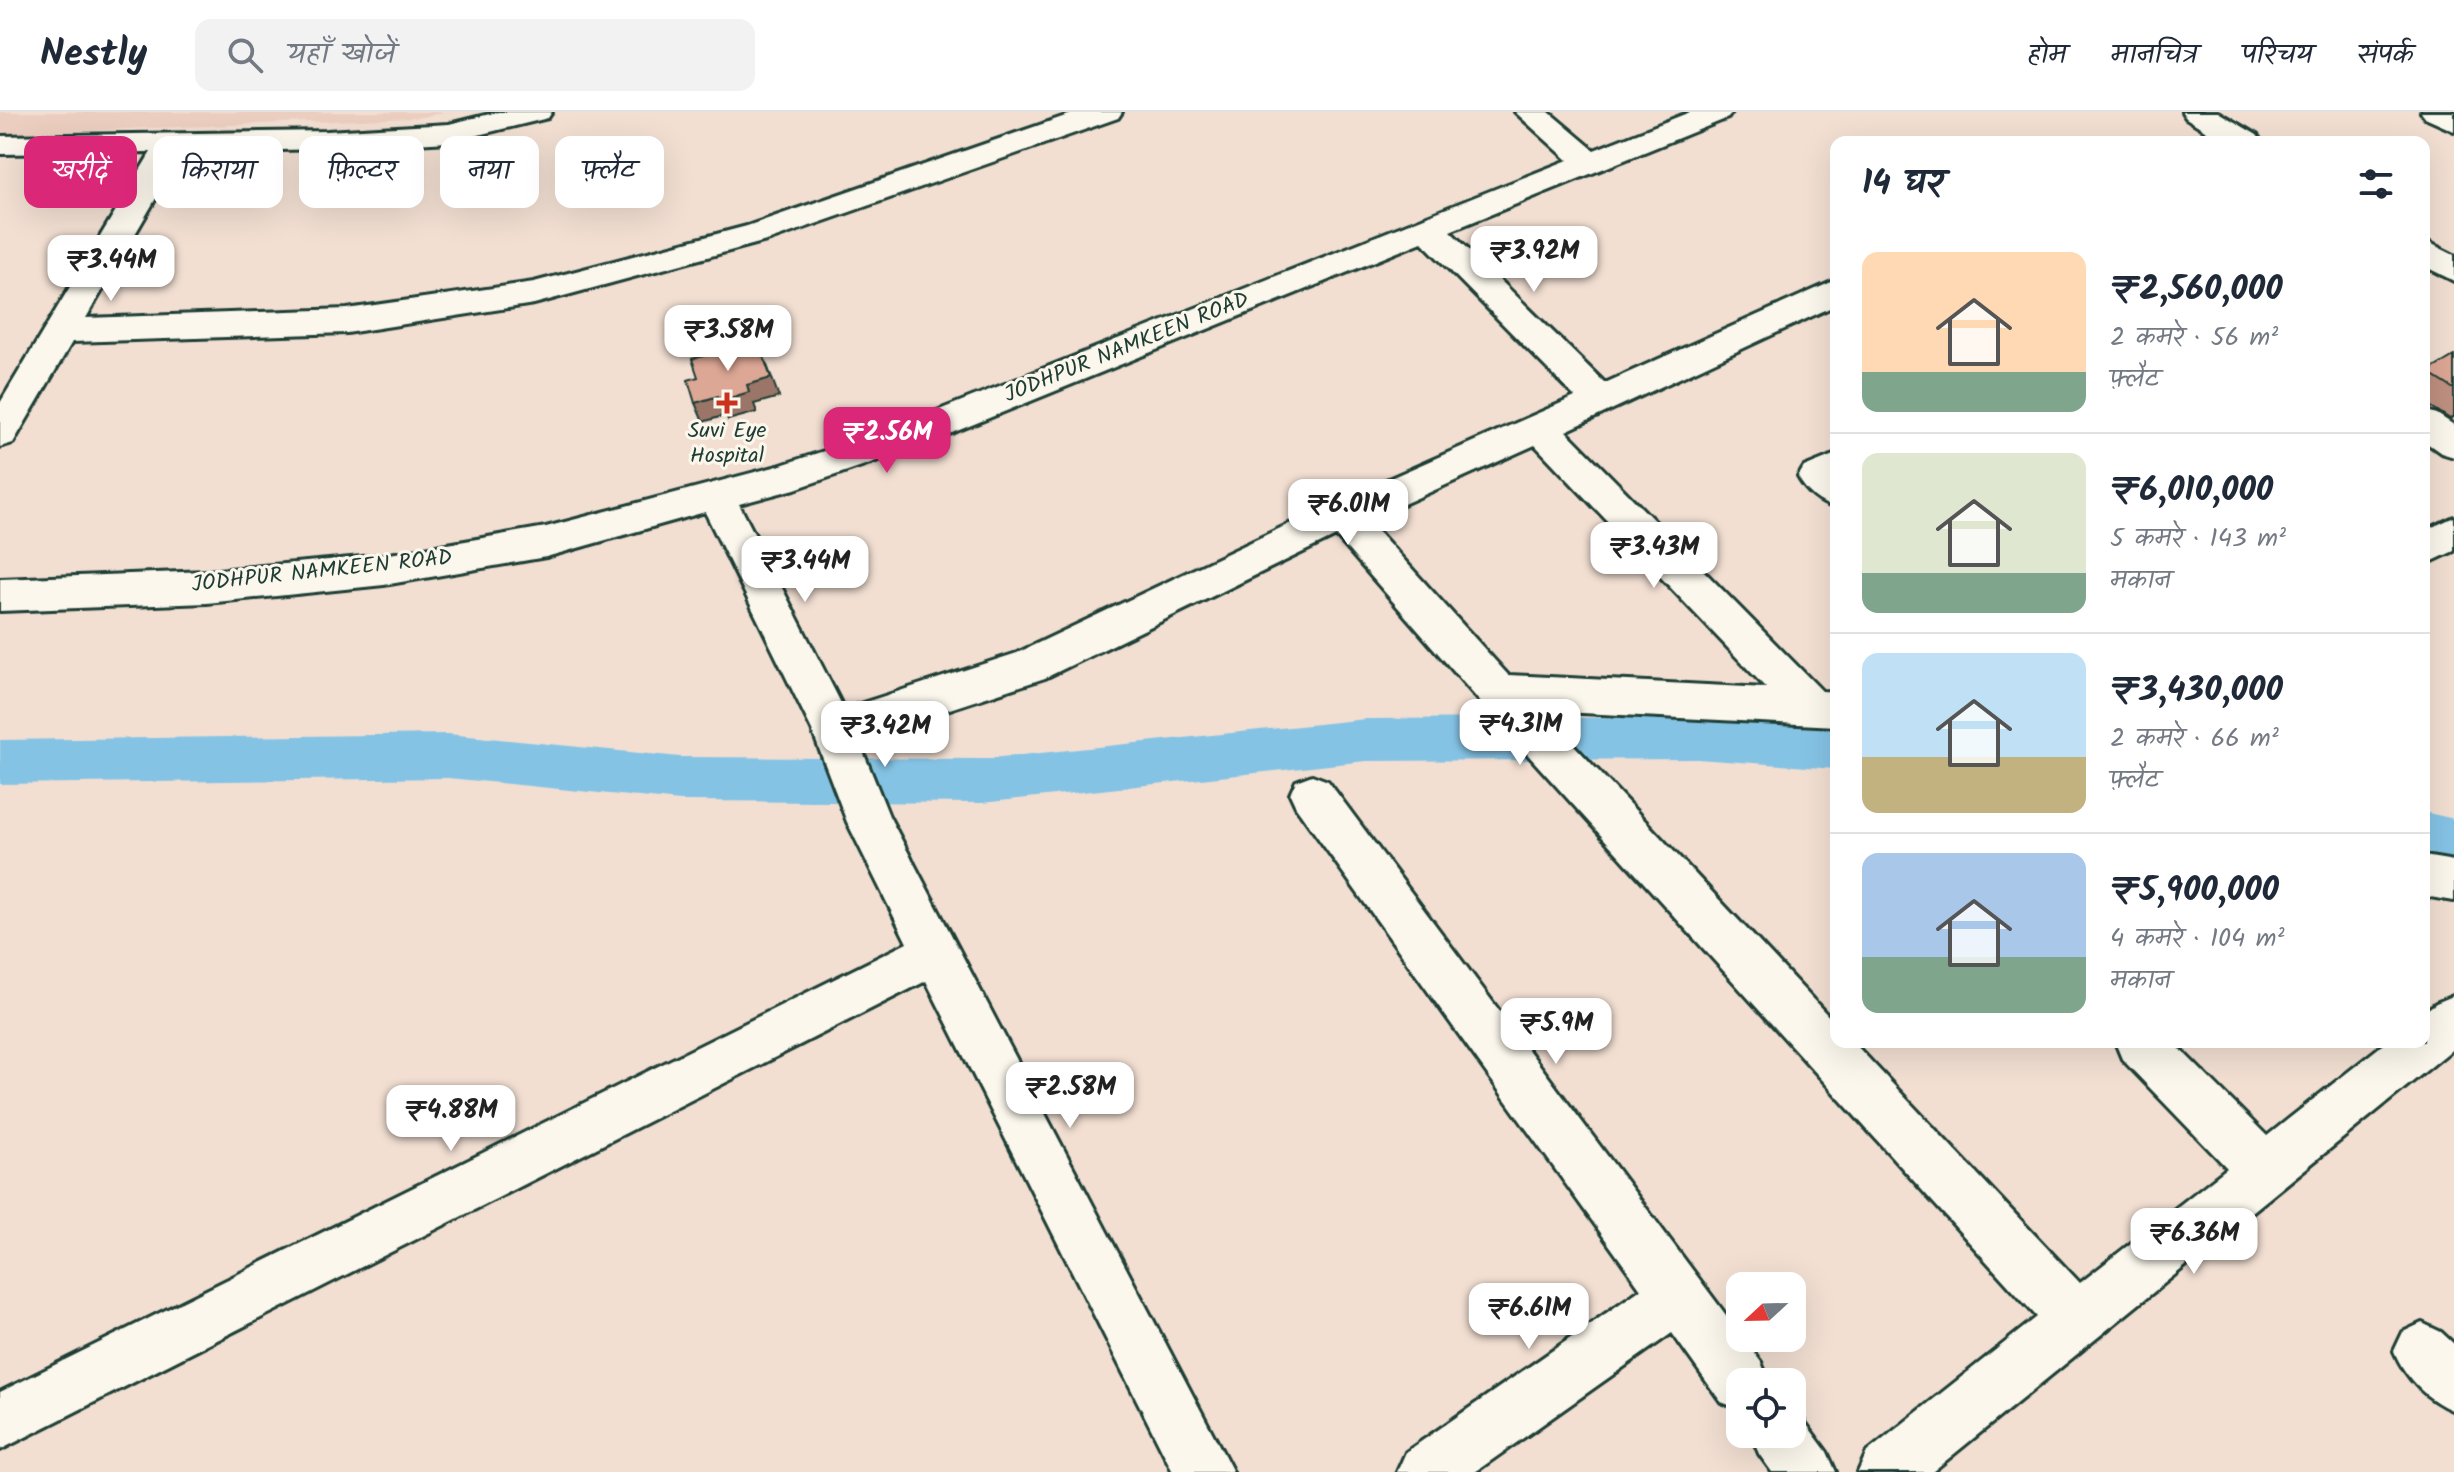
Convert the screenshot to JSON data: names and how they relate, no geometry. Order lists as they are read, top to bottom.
{
  "streets": {
    "street": ["JODHPUR NAMKEEN ROAD"]
  },
  "places": {
    "health": ["Suvi Eye Hospital"]
  },
  "north": "left",
  "page": {
    "header": "Nestly",
    "search": "यहाँ खोजें",
    "nav": [
      "होम",
      "मानचित्र",
      "परिचय",
      "संपर्क"
    ],
    "chip": [
      "खरीदें",
      "किराया",
      "फ़िल्टर",
      "नया",
      "फ़्लैट"
    ],
    "heading": "14 घर",
    "price": [
      "₹3.92M",
      "₹3.44M",
      "₹3.58M",
      "₹2.56M",
      "₹6.01M",
      "₹3.43M",
      "₹3.44M",
      "₹4.31M",
      "₹3.42M",
      "₹5.9M",
      "₹2.58M",
      "₹4.88M",
      "₹6.36M",
      "₹6.61M"
    ],
    "list": [
      {
        "name": "₹2,560,000",
        "note": "2 कमरे · 56 m² · फ़्लैट"
      },
      {
        "name": "₹6,010,000",
        "note": "5 कमरे · 143 m² · मकान"
      },
      {
        "name": "₹3,430,000",
        "note": "2 कमरे · 66 m² · फ़्लैट"
      },
      {
        "name": "₹5,900,000",
        "note": "4 कमरे · 104 m² · मकान"
      }
    ]
  }
}
